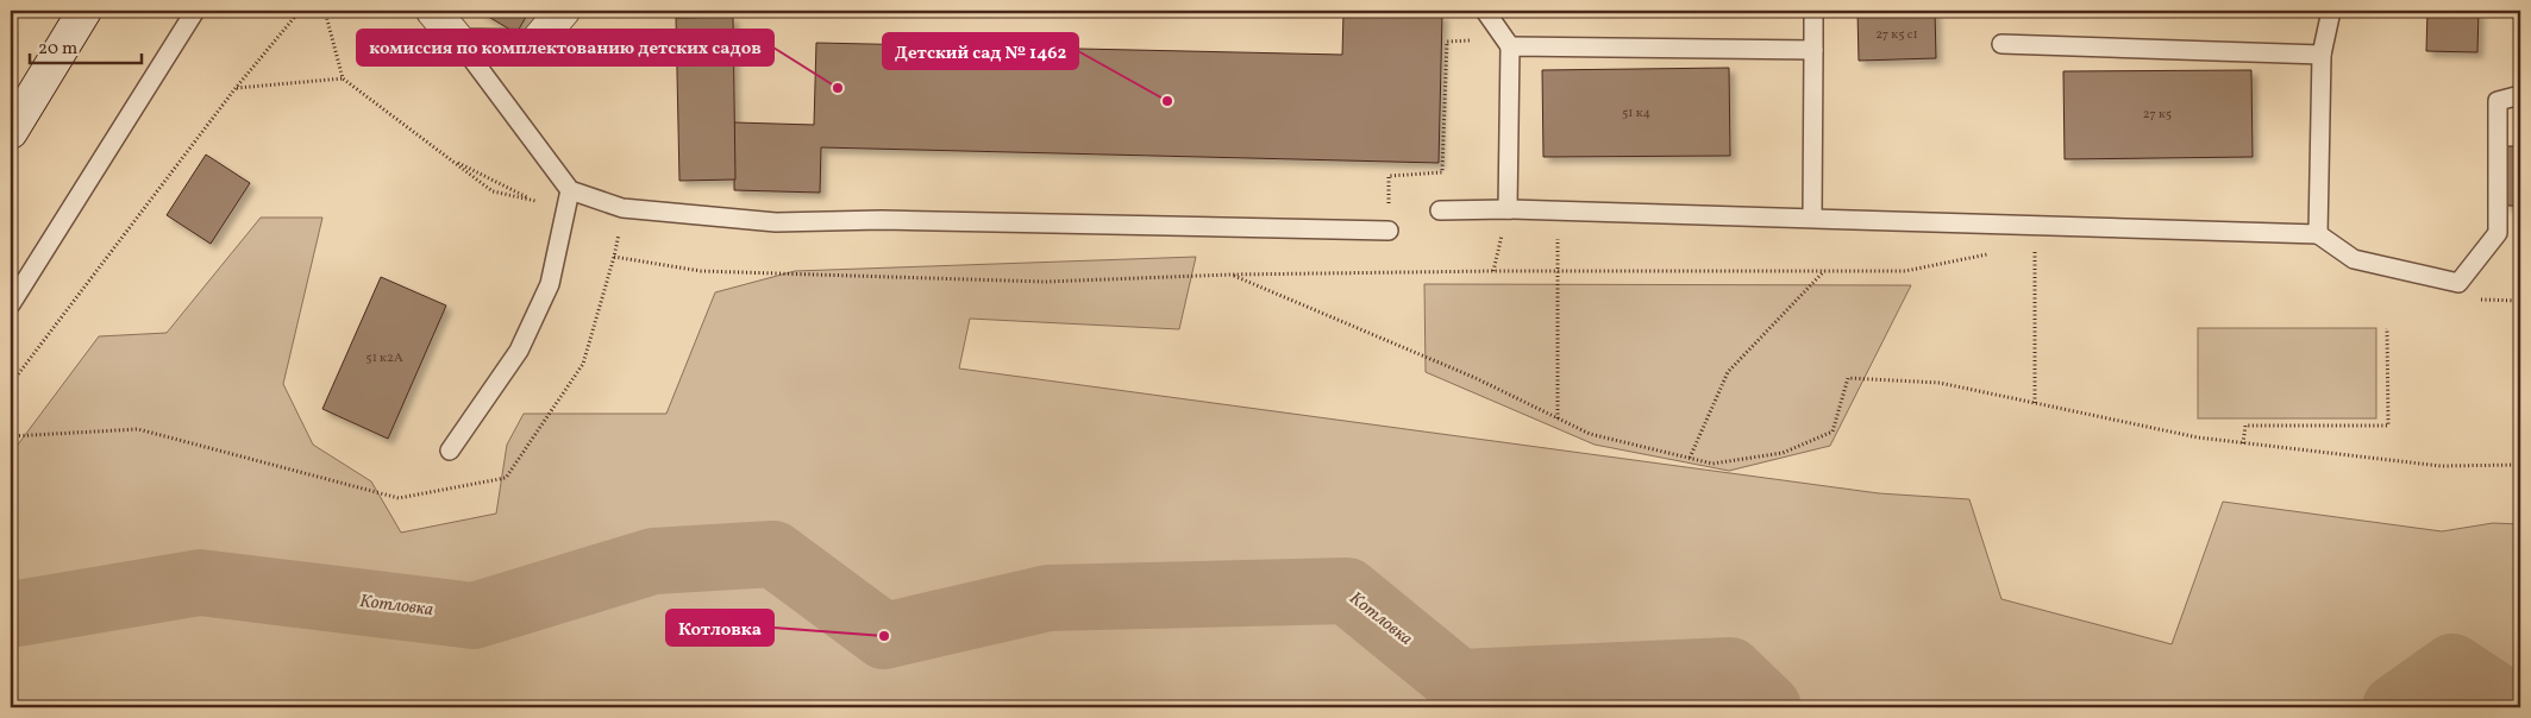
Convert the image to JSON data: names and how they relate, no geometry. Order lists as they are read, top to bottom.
{
  "water": ["Котловка"],
  "places": ["комиссия по комплектованию детских садов", "Детский сад № 1462", "Котловка"],
  "house_numbers": [
    "27 к5 с1",
    "51 к4",
    "27 к5",
    "51 к2А"
  ],
  "scale_bar": "20 m"
}
